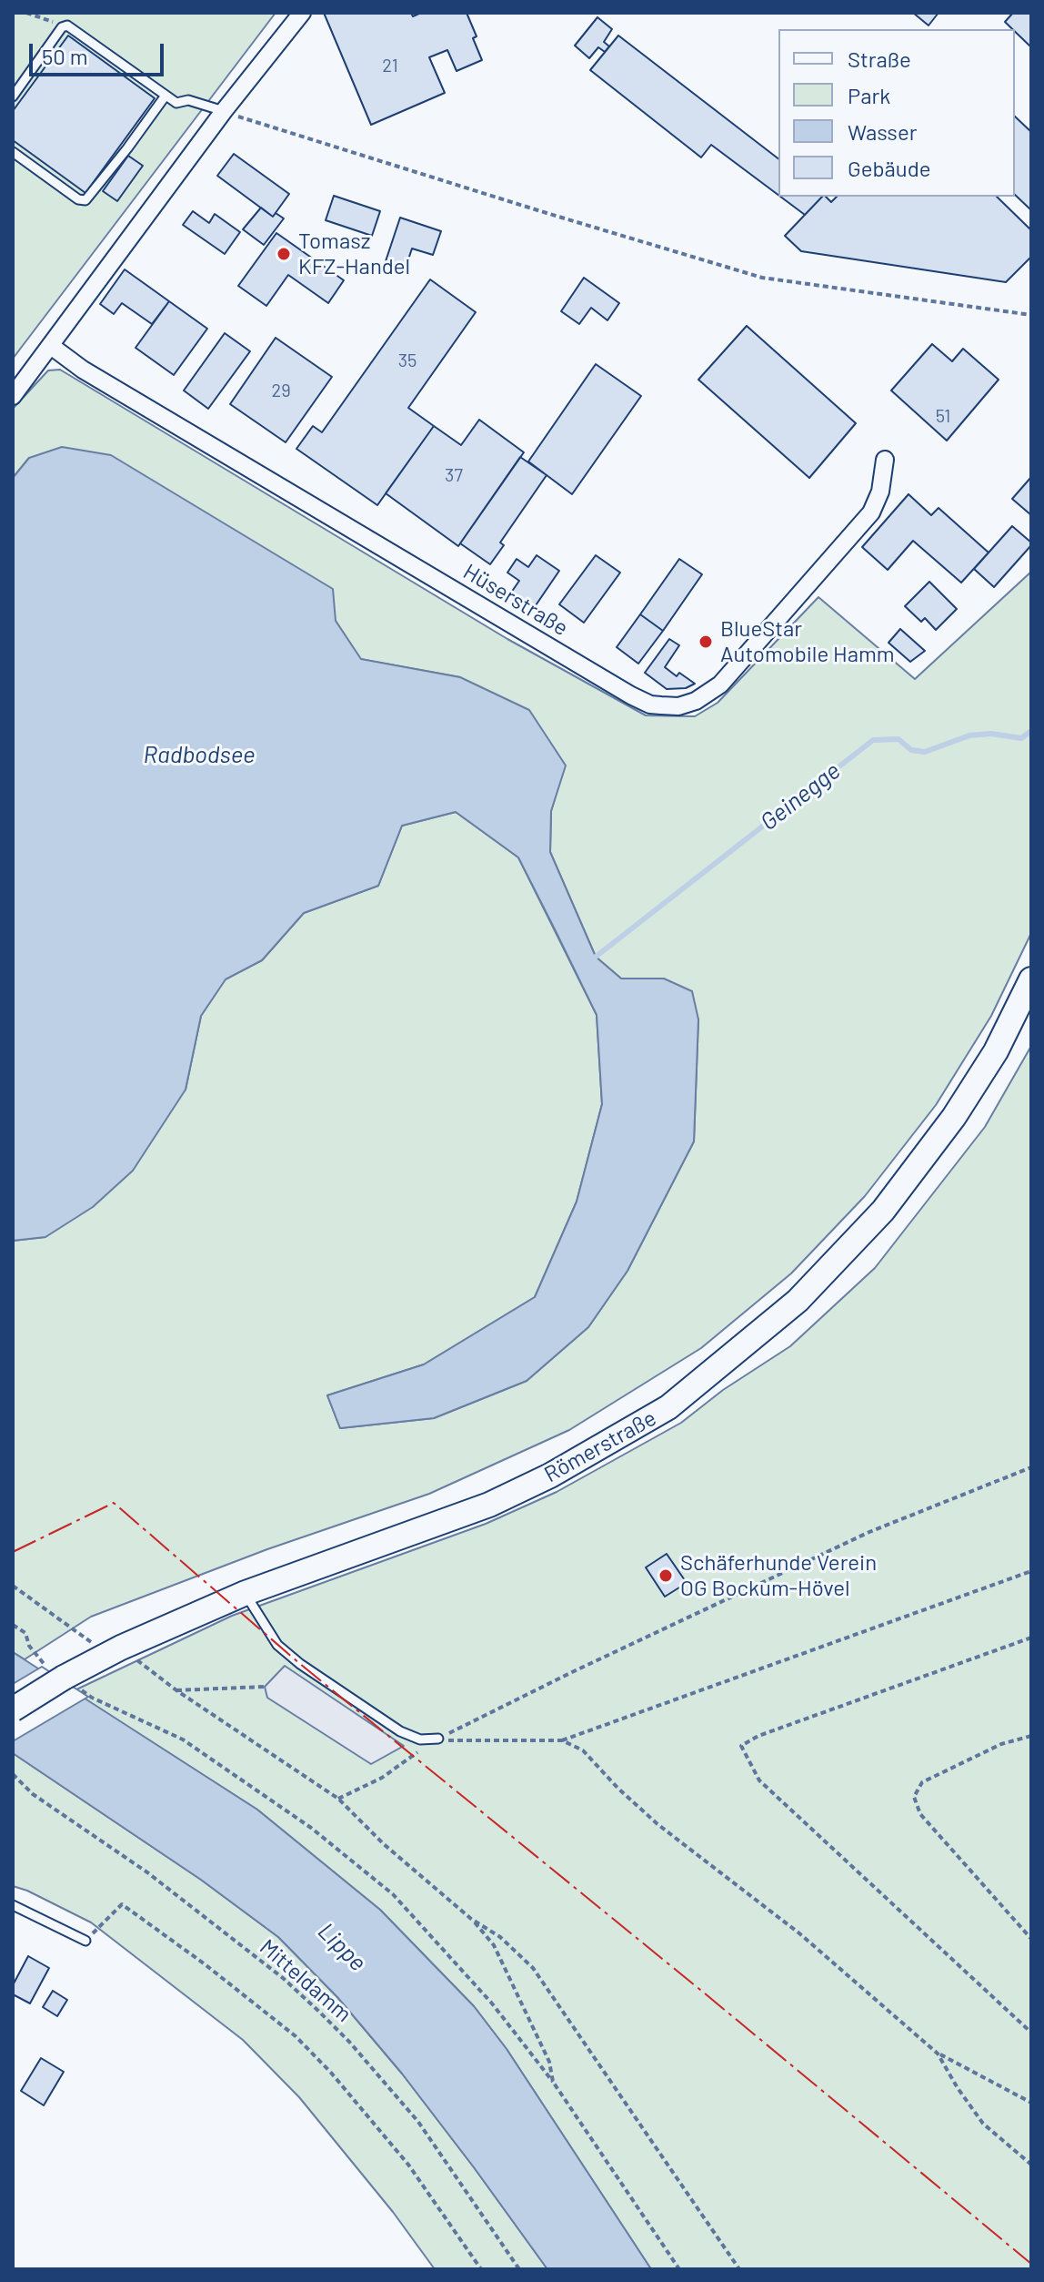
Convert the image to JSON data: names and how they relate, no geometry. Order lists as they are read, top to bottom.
{
  "streets": {
    "main road": ["Römerstraße"],
    "street": ["Hüserstraße"],
    "path": ["Mitteldamm"]
  },
  "water": ["Radbodsee", "Geinegge", "Lippe"],
  "places": ["Tomasz KFZ-Handel", "BlueStar Automobile Hamm", "Schäferhunde Verein OG Bockum-Hövel"],
  "house_numbers": [
    "21",
    "35",
    "29",
    "51",
    "37"
  ],
  "legend": [
    "Straße",
    "Park",
    "Wasser",
    "Gebäude"
  ],
  "scale_bar": "50 m"
}
